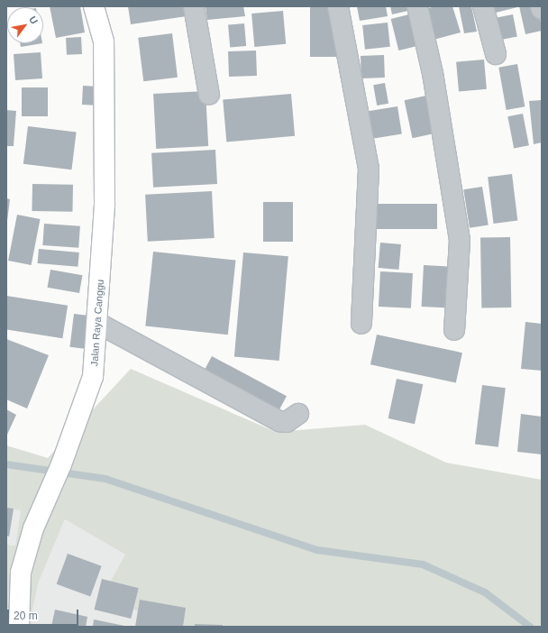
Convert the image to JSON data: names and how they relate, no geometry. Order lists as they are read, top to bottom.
{
  "streets": {
    "main road": ["Jalan Raya Canggu"]
  },
  "scale_bar": "20 m",
  "north": "top right"
}
